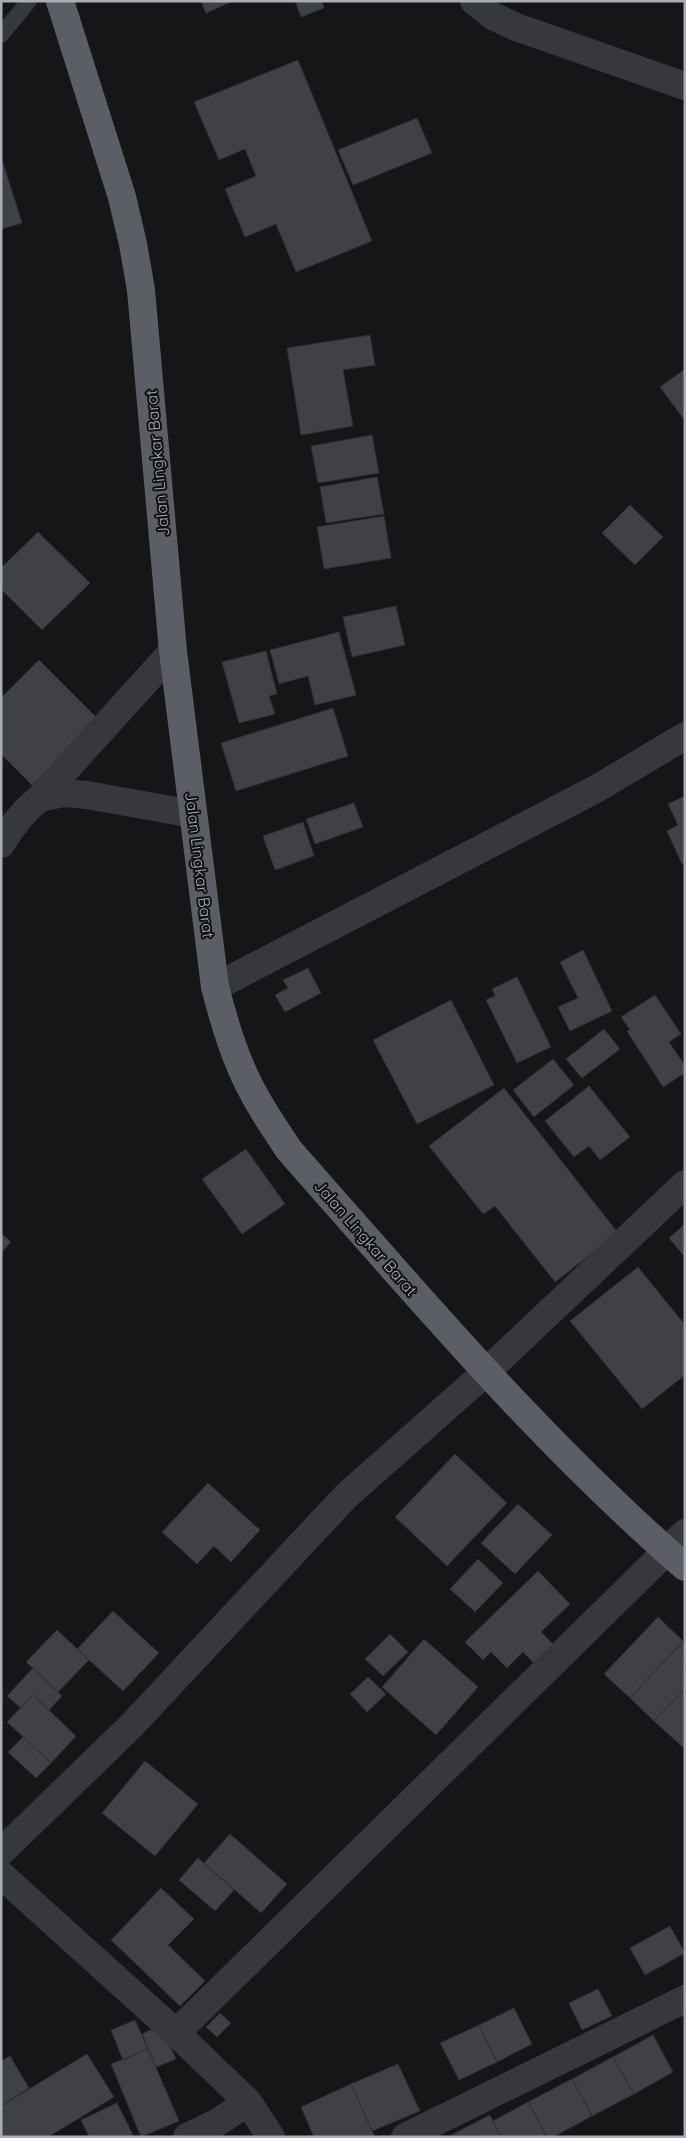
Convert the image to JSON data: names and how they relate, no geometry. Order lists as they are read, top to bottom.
{
  "streets": {
    "highway": ["Jalan Lingkar Barat"]
  }
}
